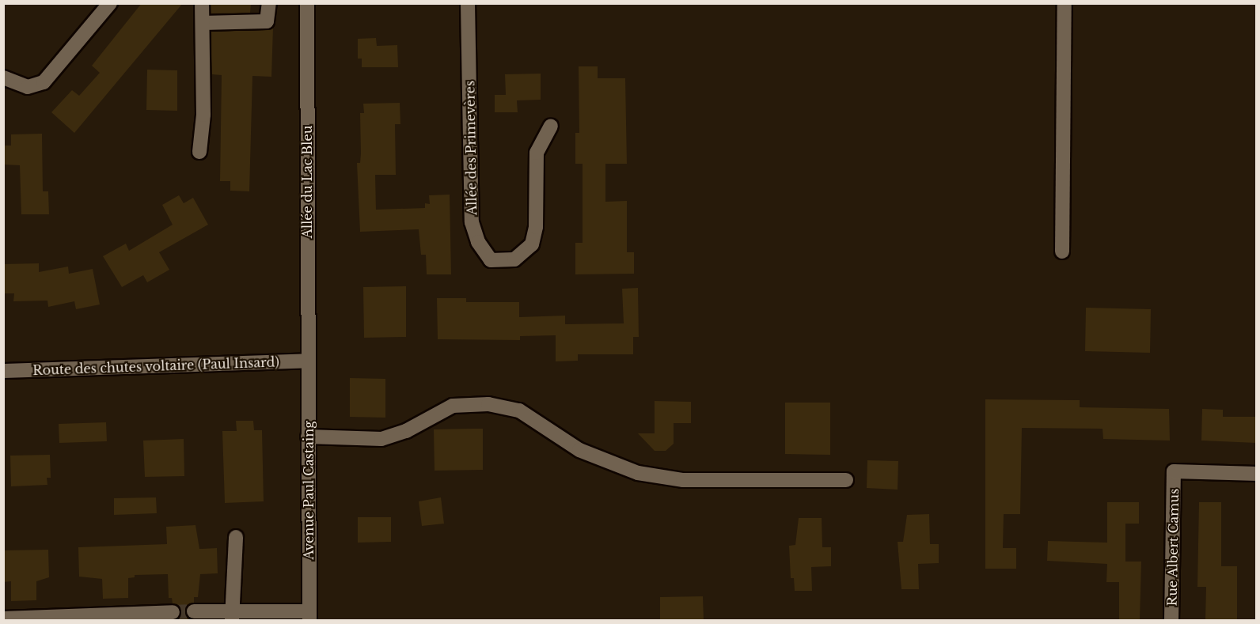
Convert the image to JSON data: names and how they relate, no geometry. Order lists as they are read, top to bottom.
{
  "streets": {
    "street": [
      "Allée des Primevères",
      "Allée du Lac Bleu",
      "Route des chutes voltaire (Paul Insard)",
      "Avenue Paul Castaing",
      "Rue Albert Camus"
    ]
  },
  "crossings": [
    ["Allée du Lac Bleu", "Route des chutes voltaire (Paul Insard)"],
    ["Allée du Lac Bleu", "Avenue Paul Castaing"],
    ["Route des chutes voltaire (Paul Insard)", "Avenue Paul Castaing"]
  ]
}
